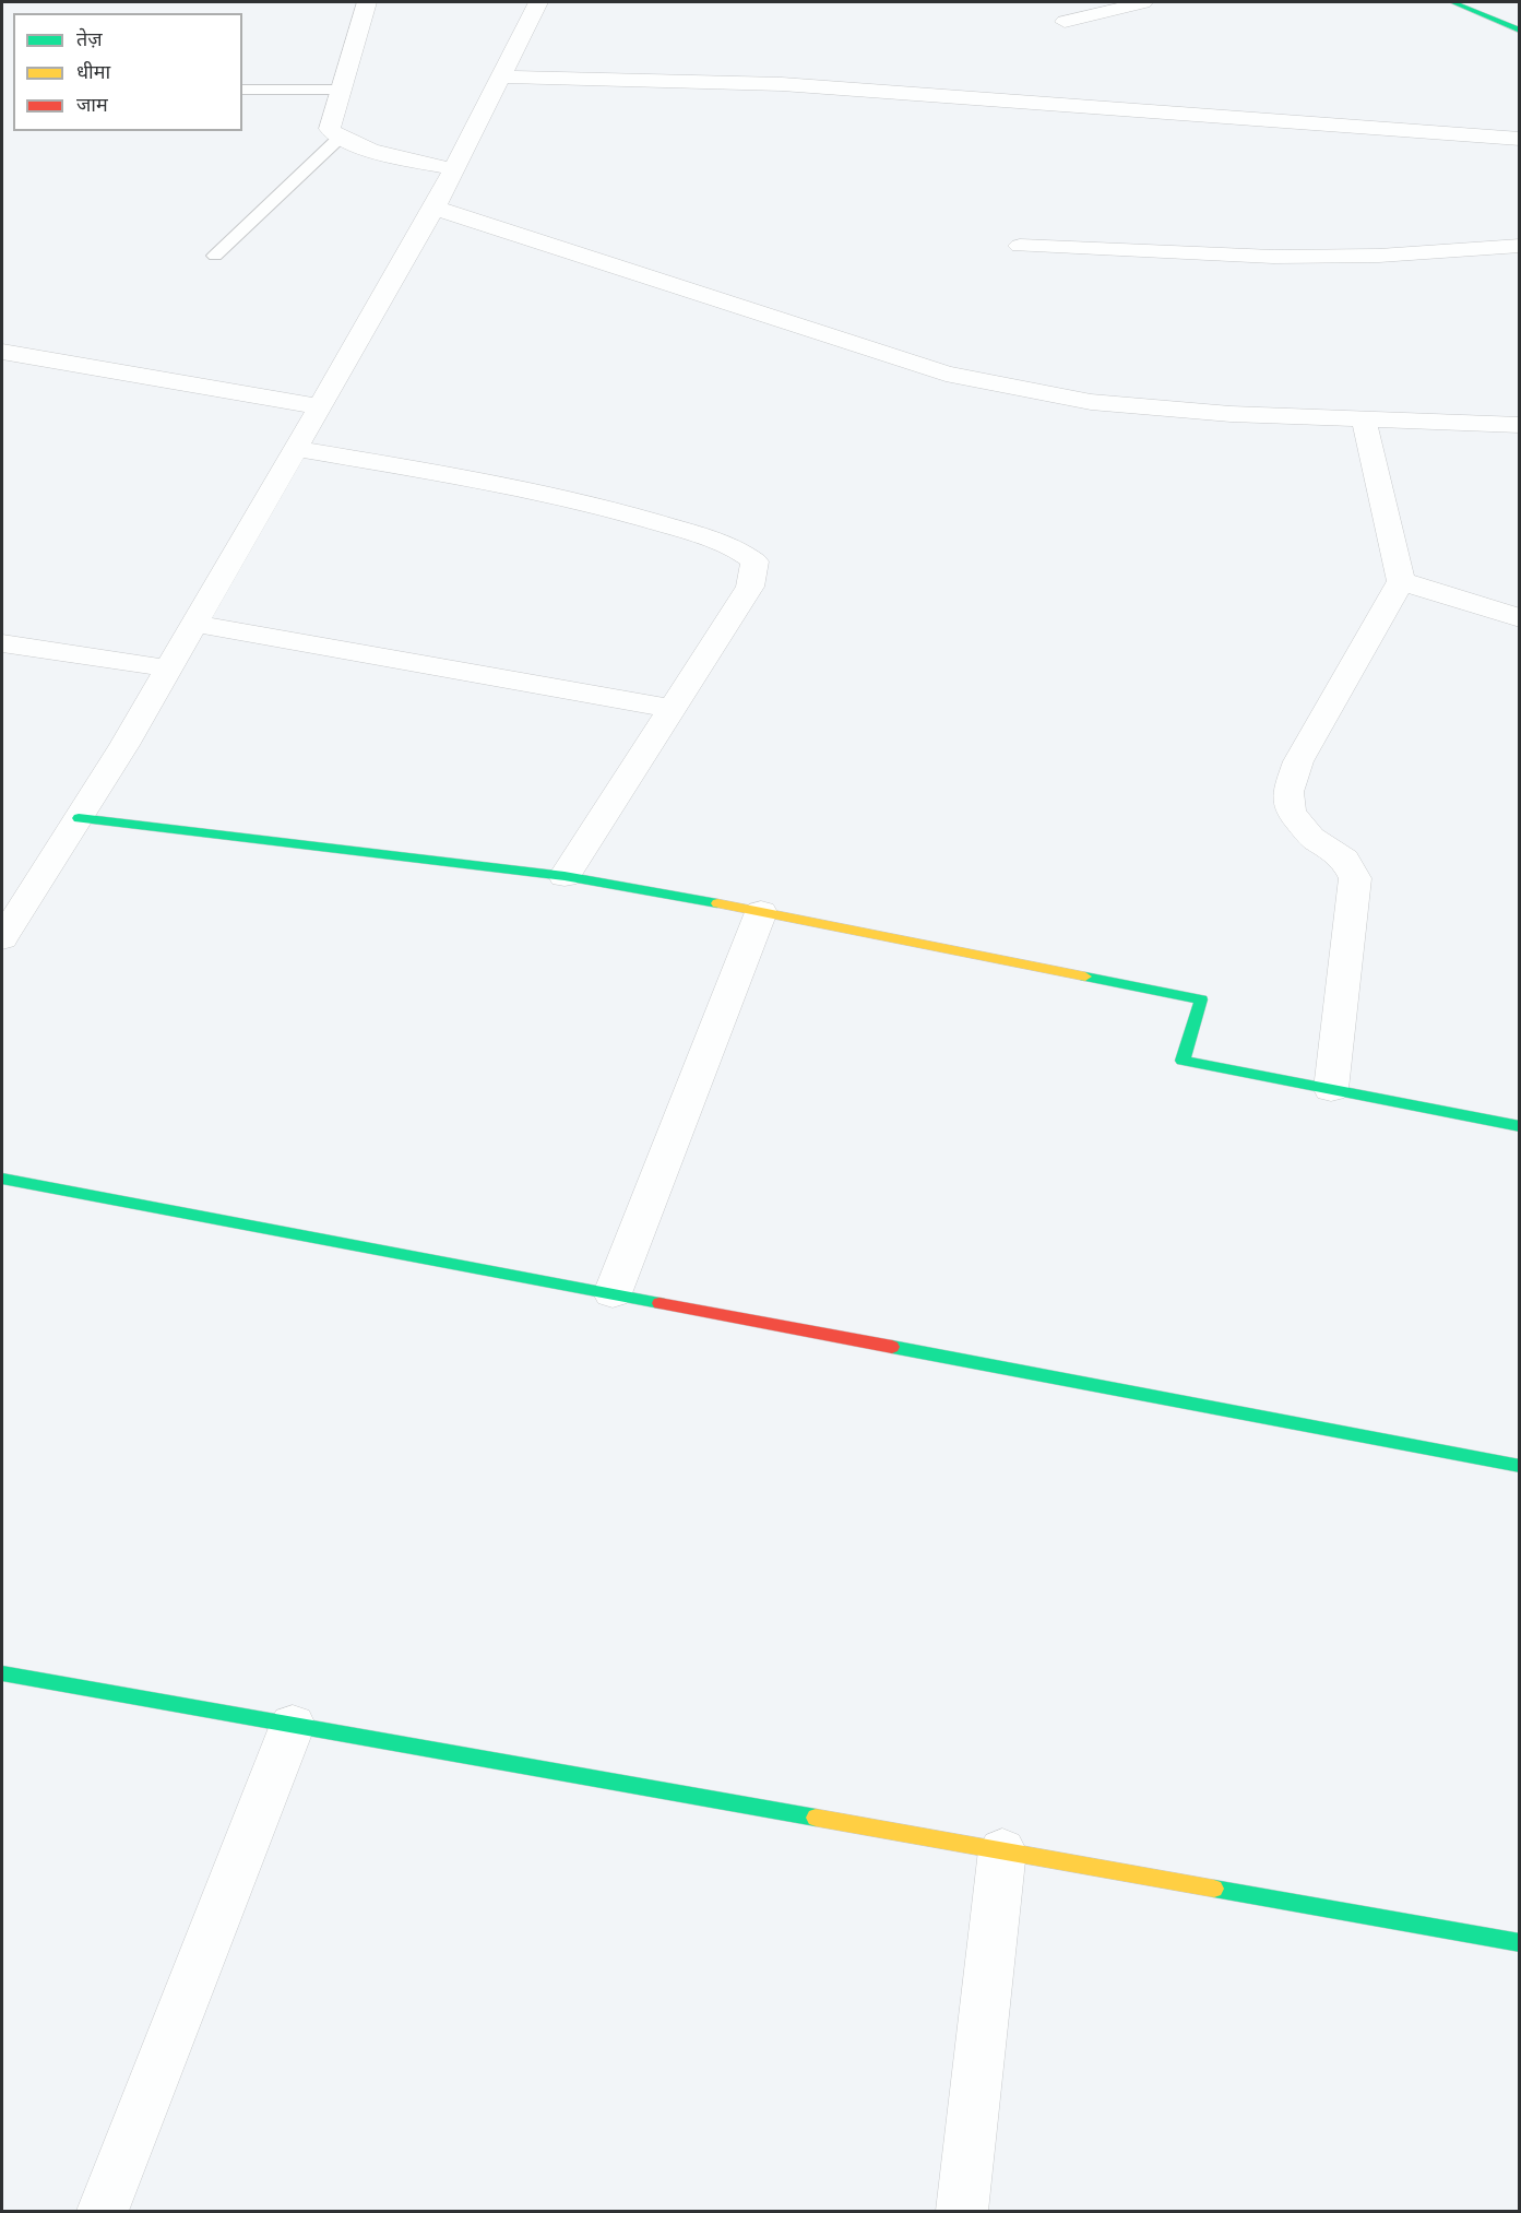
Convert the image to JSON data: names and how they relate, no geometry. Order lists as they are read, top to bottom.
{
  "legend": ["तेज़", "धीमा", "जाम"]
}
